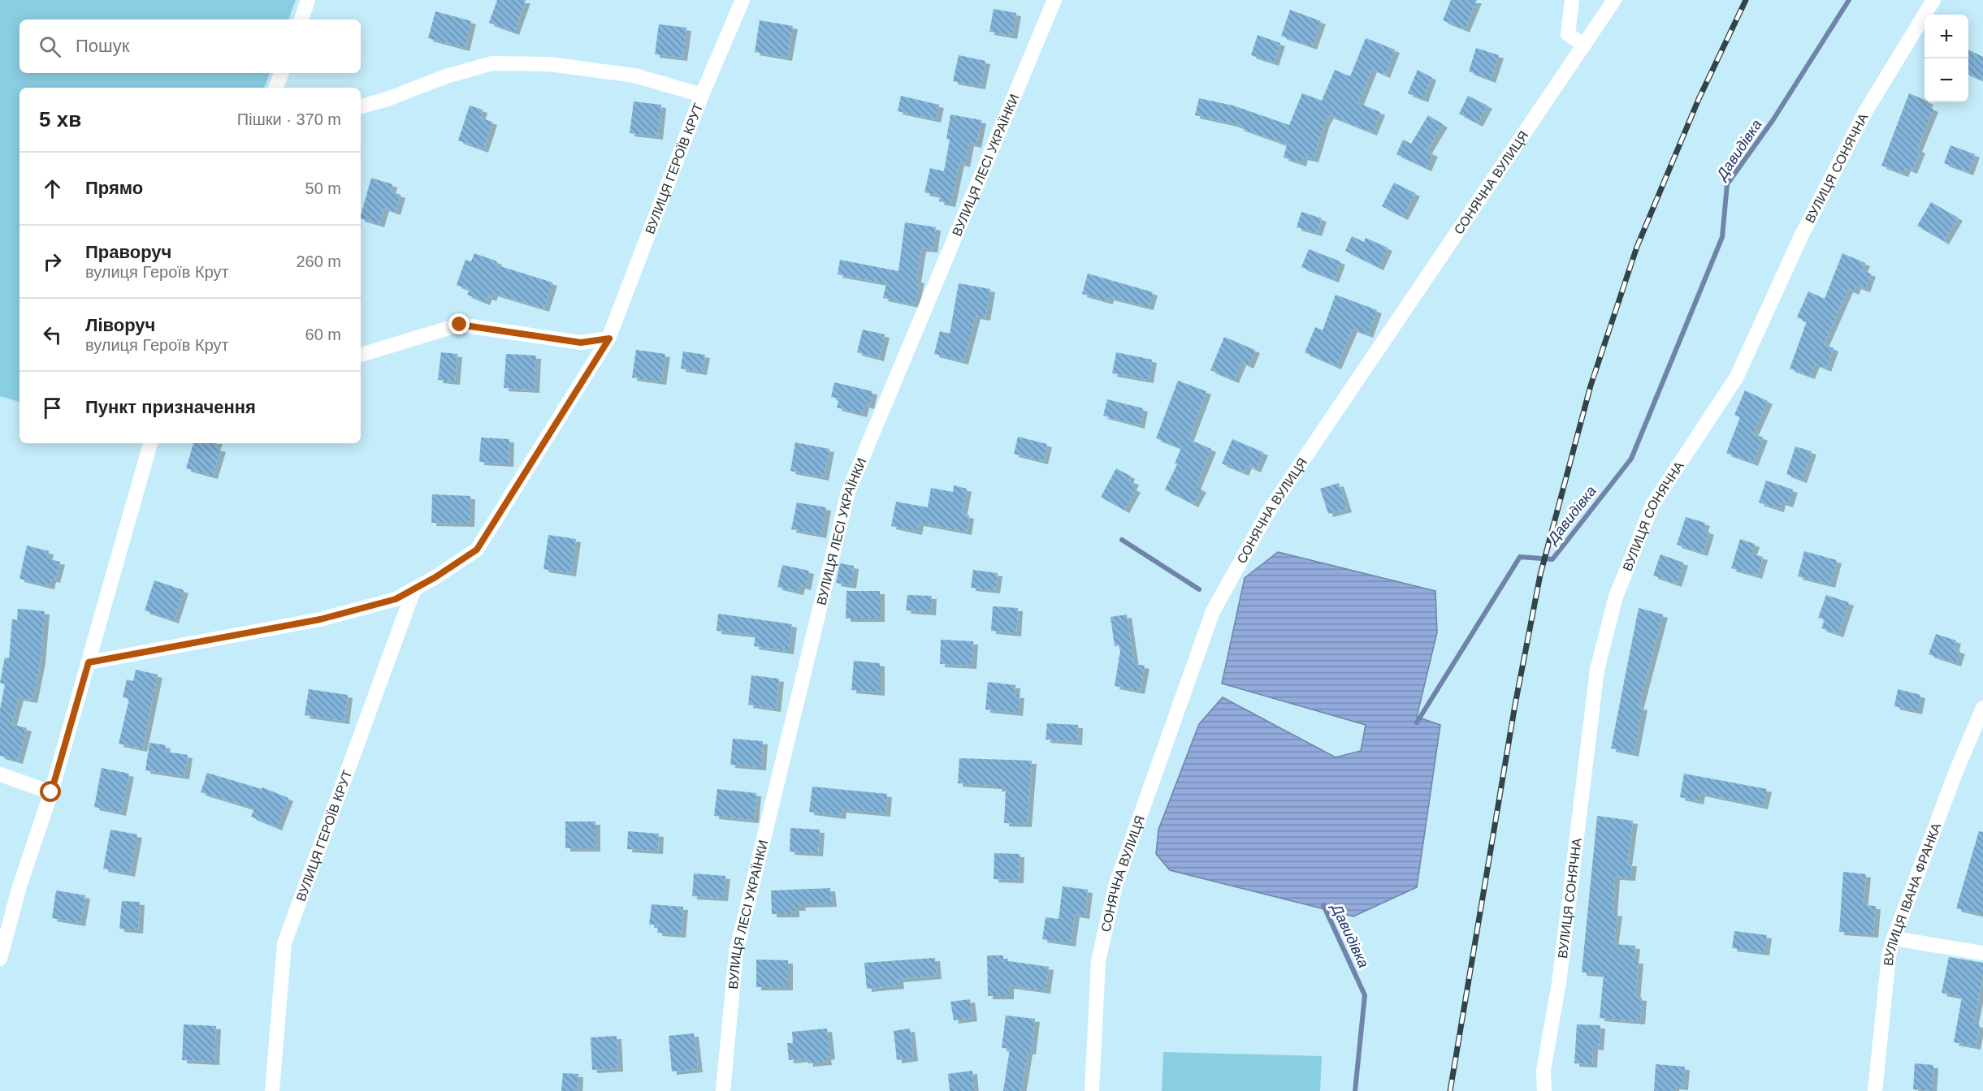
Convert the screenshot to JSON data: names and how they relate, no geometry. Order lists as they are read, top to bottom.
{
  "streets": {
    "street": [
      "ВУЛИЦЯ ЛЕСІ УКРАЇНКИ",
      "ВУЛИЦЯ СОНЯЧНА",
      "ВУЛИЦЯ ГЕРОЇВ КРУТ",
      "СОНЯЧНА ВУЛИЦЯ",
      "ВУЛИЦЯ ІВАНА ФРАНКА"
    ]
  },
  "water": ["Давидівка"],
  "page": {
    "map_buttons": ["+", "−"],
    "search": "Пошук",
    "heading": ["5 хв", "Пішки · 370 m"],
    "list": [
      ["Прямо", "50 m"],
      ["Праворуч", "вулиця Героїв Крут", "260 m"],
      ["Ліворуч", "вулиця Героїв Крут", "60 m"],
      "Пункт призначення"
    ]
  }
}
